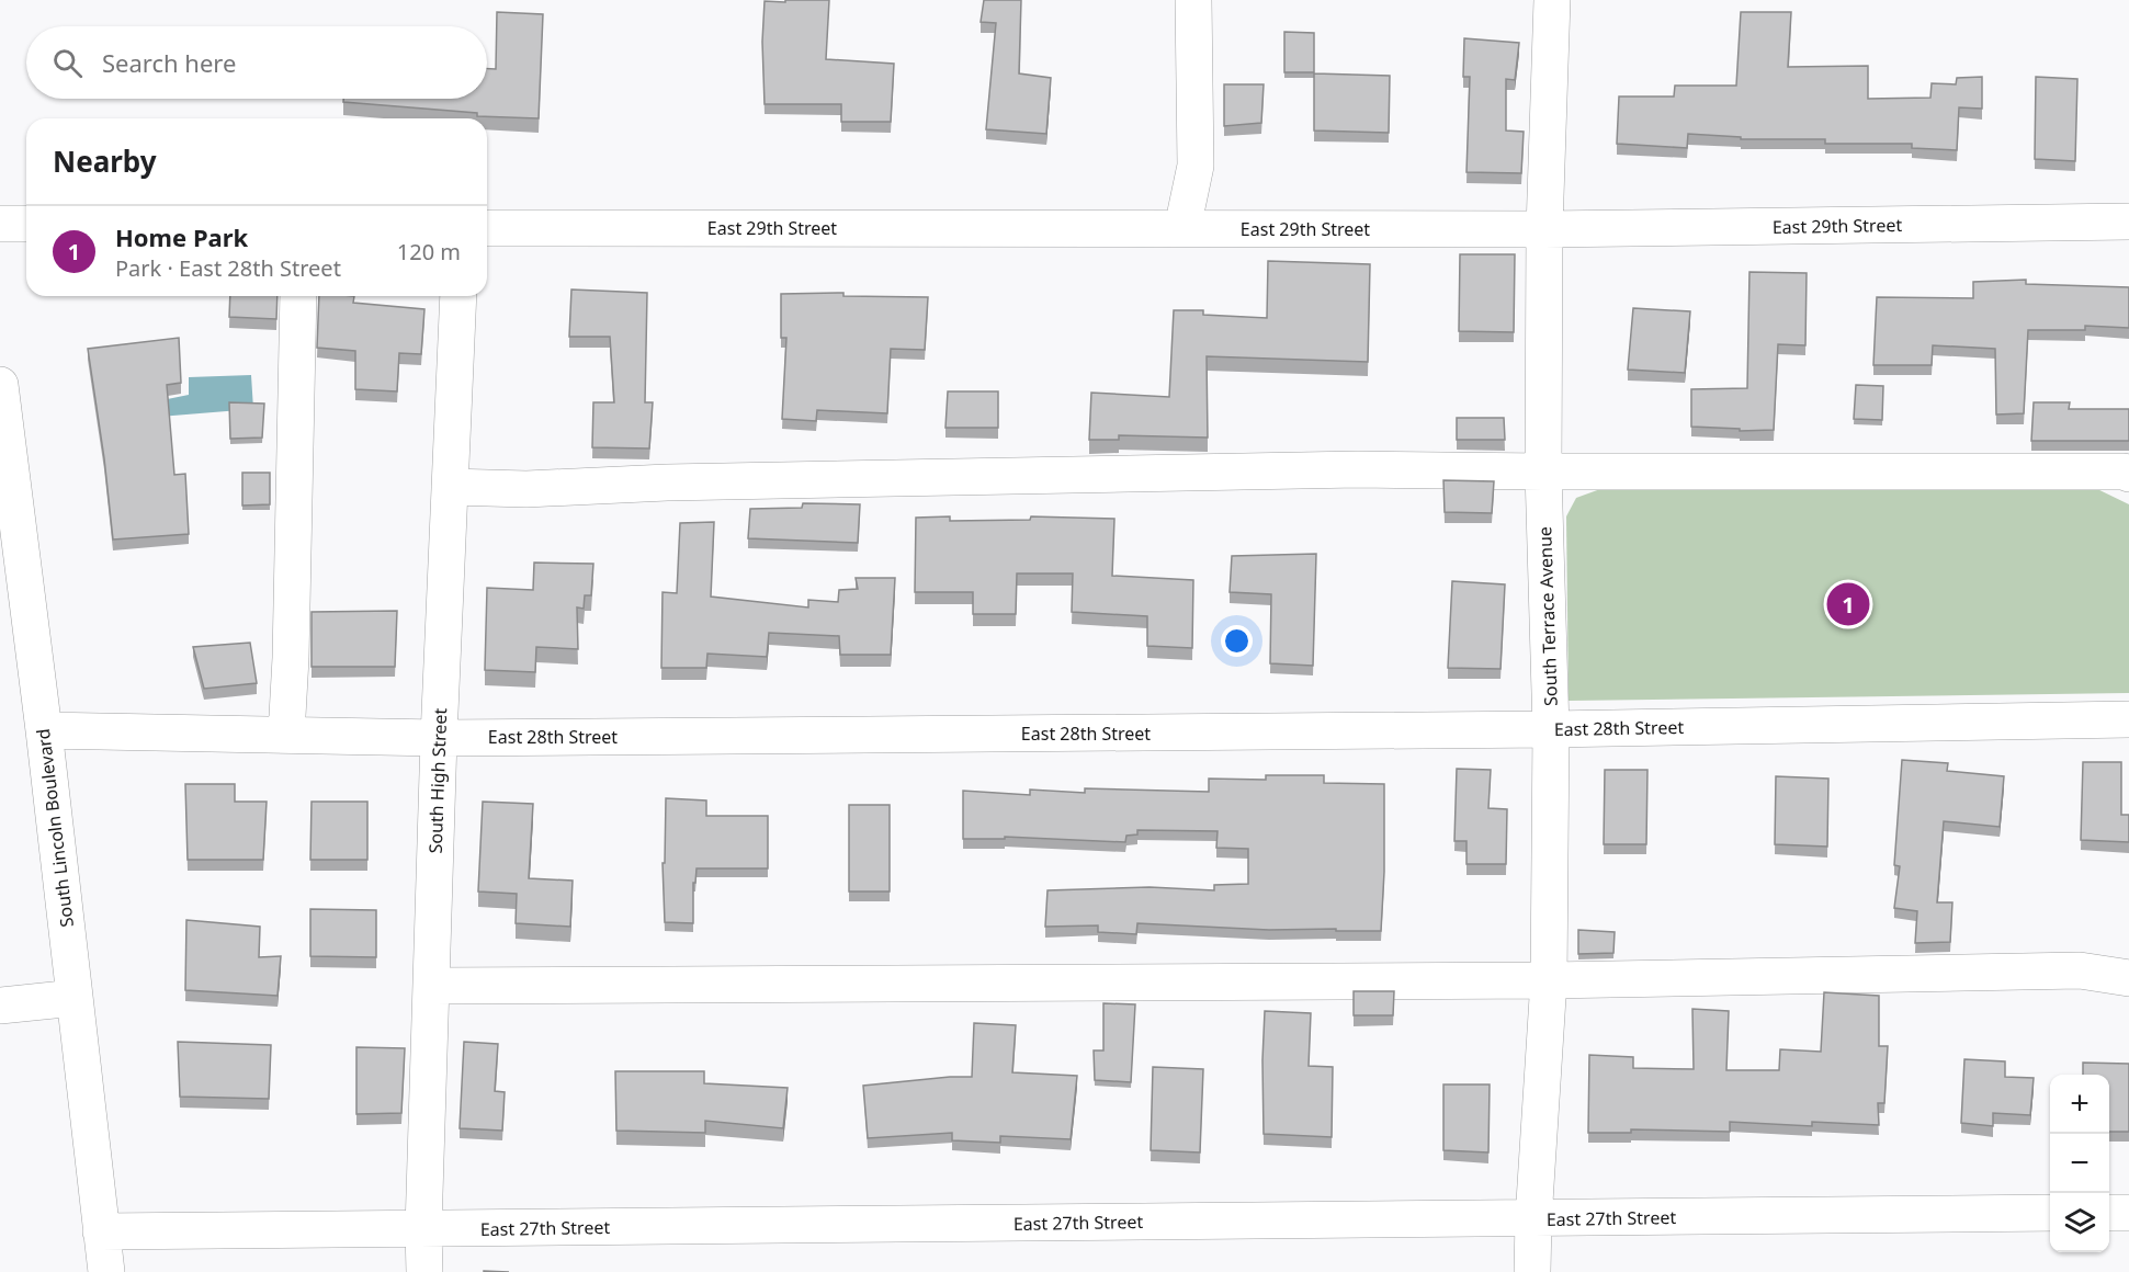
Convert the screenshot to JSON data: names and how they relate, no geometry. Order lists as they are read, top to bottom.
{
  "streets": {
    "street": [
      "East 29th Street",
      "South Terrace Avenue",
      "East 28th Street",
      "South High Street",
      "South Lincoln Boulevard",
      "East 27th Street"
    ]
  },
  "crossings": [
    ["East 29th Street", "South Terrace Avenue"],
    ["South Terrace Avenue", "East 28th Street"],
    ["South Terrace Avenue", "East 27th Street"],
    ["East 28th Street", "South High Street"],
    ["East 28th Street", "South Lincoln Boulevard"],
    ["South High Street", "East 27th Street"],
    ["South Lincoln Boulevard", "East 27th Street"]
  ],
  "page": {
    "search": "Search here",
    "heading": "Nearby",
    "list": [
      {
        "mark": "1",
        "name": "Home Park",
        "note": "Park · East 28th Street",
        "value": "120 m"
      }
    ],
    "pins": "1",
    "map_buttons": ["+", "−"]
  }
}
